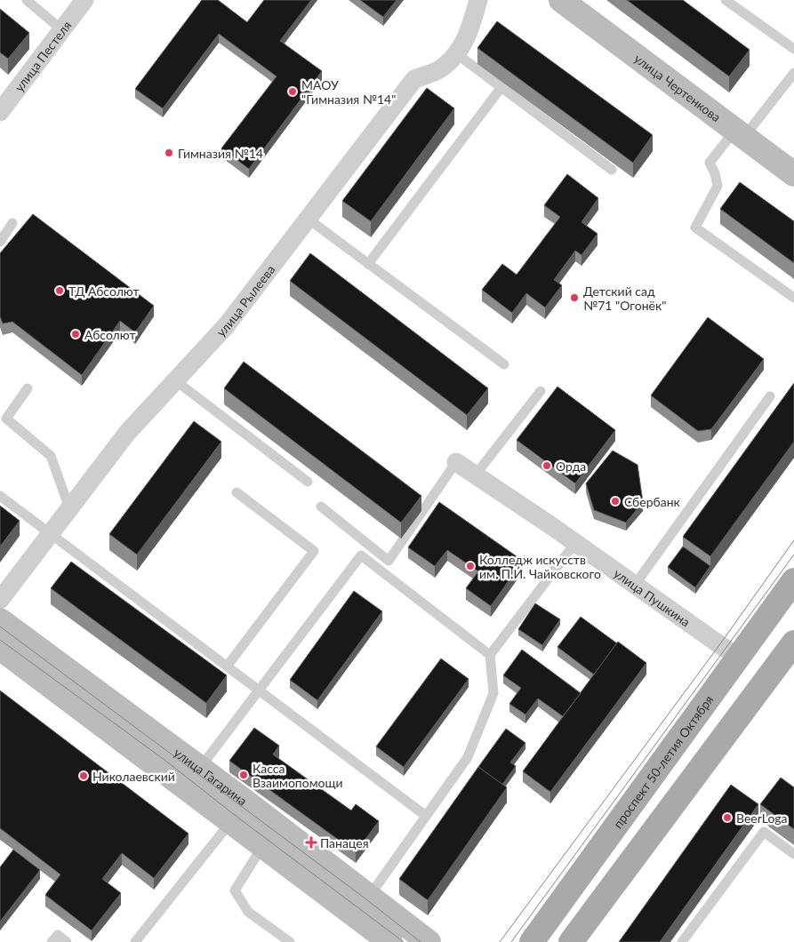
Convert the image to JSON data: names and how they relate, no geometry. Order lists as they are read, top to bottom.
{
  "streets": {
    "main road": ["проспект 50-летия Октября"],
    "street": [
      "улица Пестеля",
      "улица Чертенкова",
      "улица Рылеева",
      "улица Пушкина",
      "улица Гагарина"
    ]
  },
  "crossings": [
    ["улица Пушкина", "проспект 50-летия Октября"]
  ],
  "places": {
    "other": [
      "МАОУ \"Гимназия №14\"",
      "Гимназия №14",
      "ТД Абсолют",
      "Детский сад №71 \"Огонёк\"",
      "Абсолют",
      "Орда",
      "Сбербанк",
      "Колледж искусств им. П.И. Чайковского",
      "Касса Взаимопомощи",
      "Николаевский",
      "BeerLoga"
    ],
    "health": ["Панацея"]
  }
}
